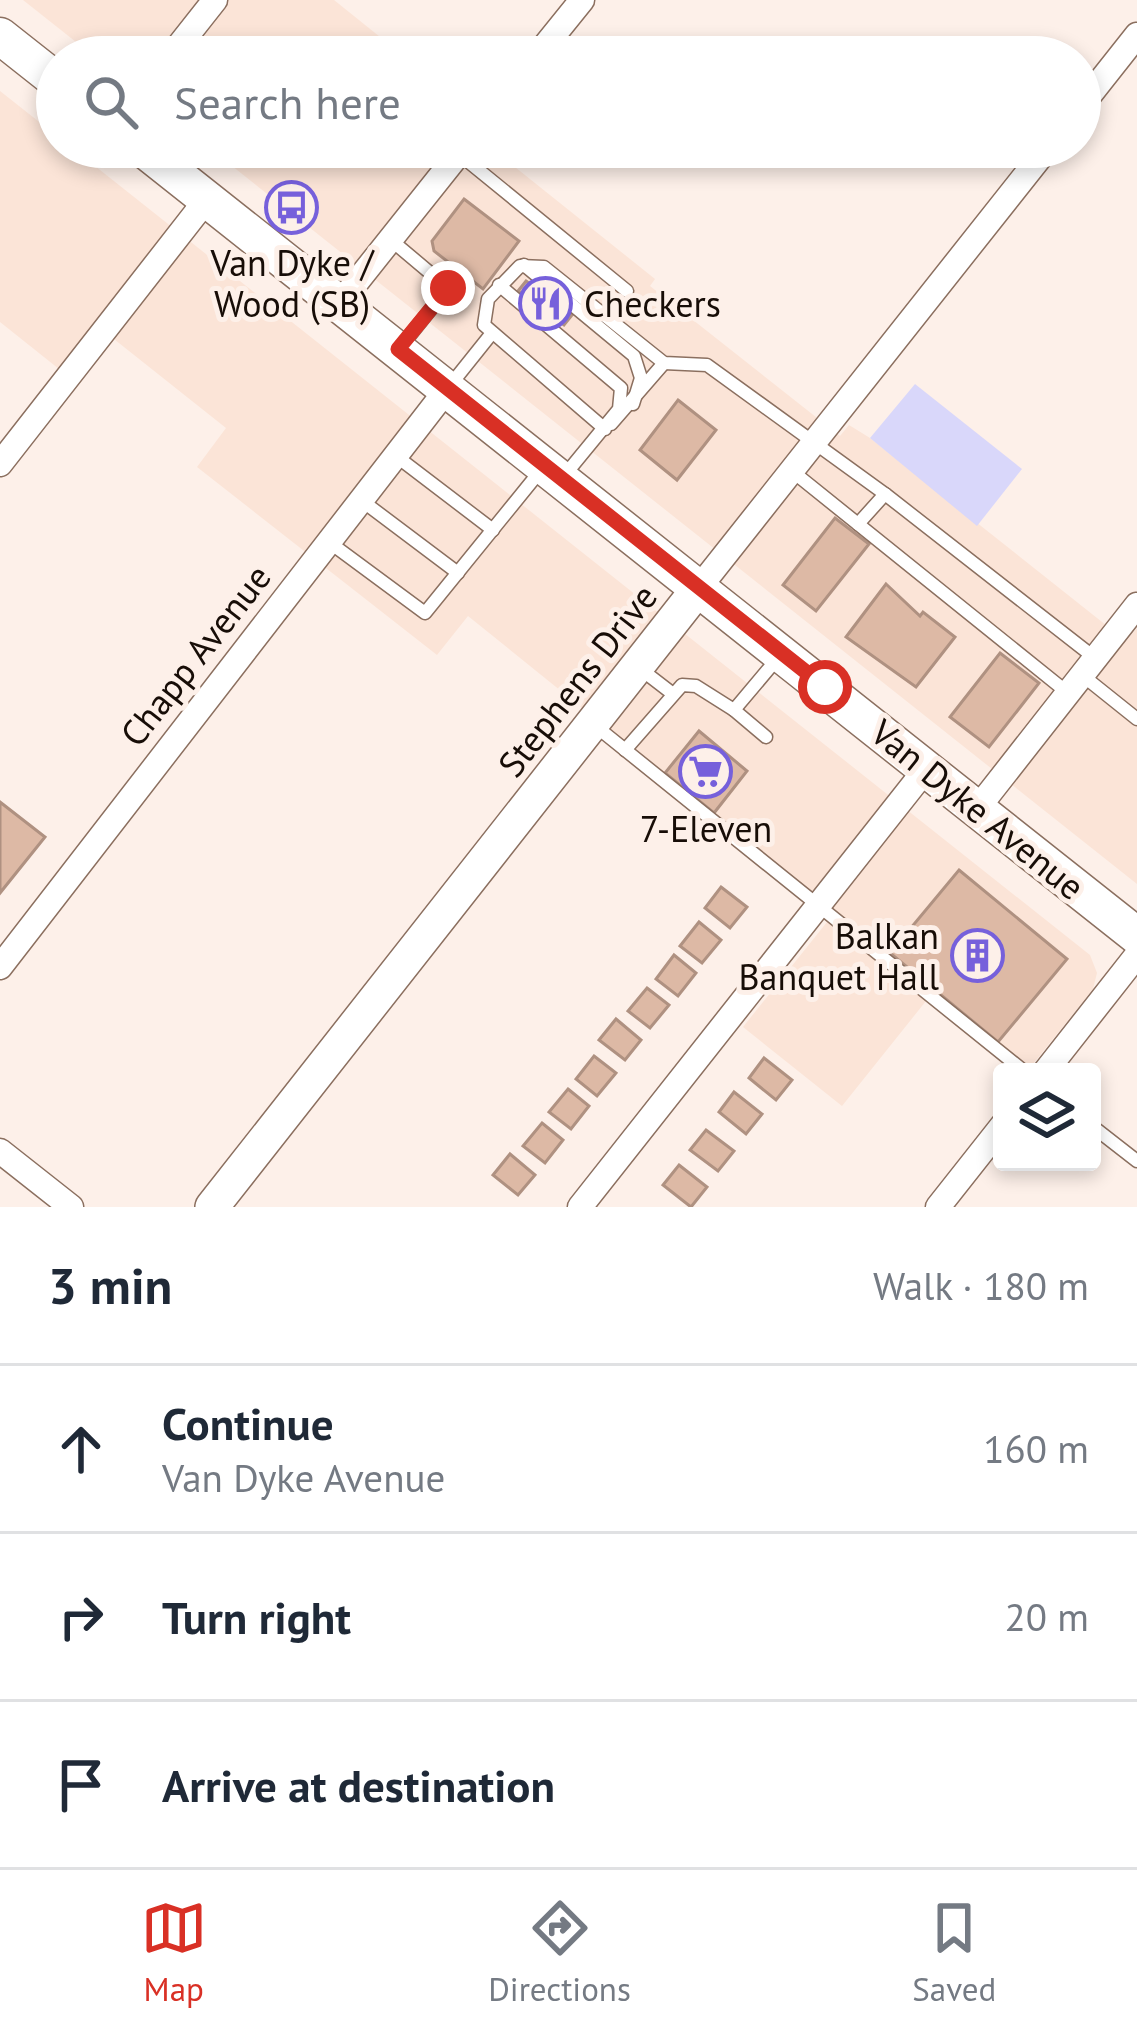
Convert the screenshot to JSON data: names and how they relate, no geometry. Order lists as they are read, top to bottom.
{
  "streets": {
    "main road": ["Van Dyke Avenue"],
    "street": ["Chapp Avenue", "Stephens Drive"]
  },
  "crossings": [
    ["Chapp Avenue", "Van Dyke Avenue"],
    ["Stephens Drive", "Van Dyke Avenue"]
  ],
  "places": {
    "bus stop": ["Van Dyke / Wood (SB)"],
    "restaurant": ["Checkers"],
    "supermarket": ["7-Eleven"],
    "building": ["Balkan Banquet Hall"]
  },
  "page": {
    "search": "Search here",
    "heading": ["3 min", "Walk · 180 m"],
    "list": [
      ["Continue", "Van Dyke Avenue", "160 m"],
      ["Turn right", "20 m"],
      "Arrive at destination"
    ],
    "nav": ["Map", "Directions", "Saved"]
  }
}
